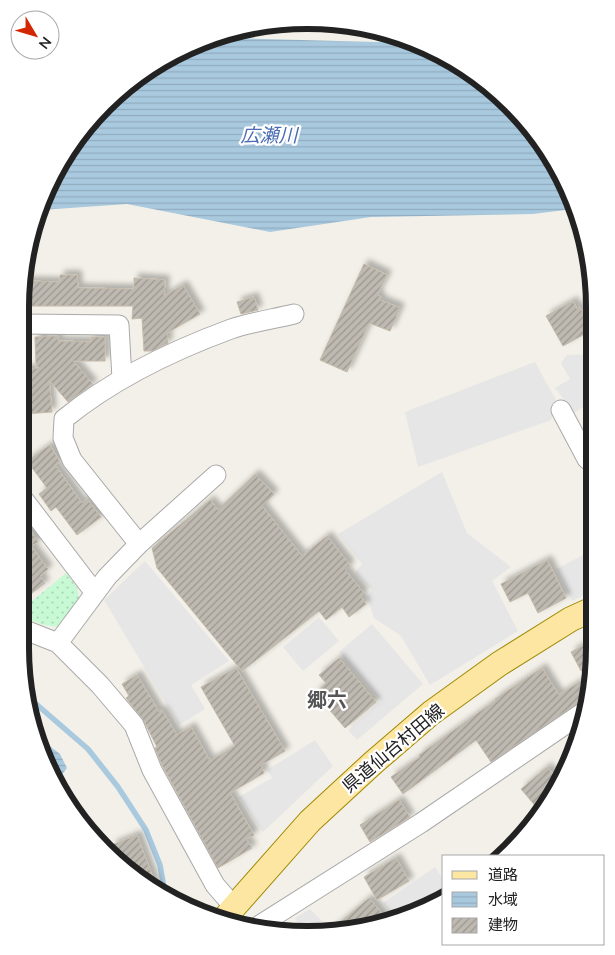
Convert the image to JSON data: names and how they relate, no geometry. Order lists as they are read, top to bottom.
{
  "streets": {
    "main road": ["県道仙台村田線"]
  },
  "districts": ["郷六"],
  "water": ["広瀬川"],
  "legend": ["道路", "水域", "建物"],
  "north": "bottom right"
}
